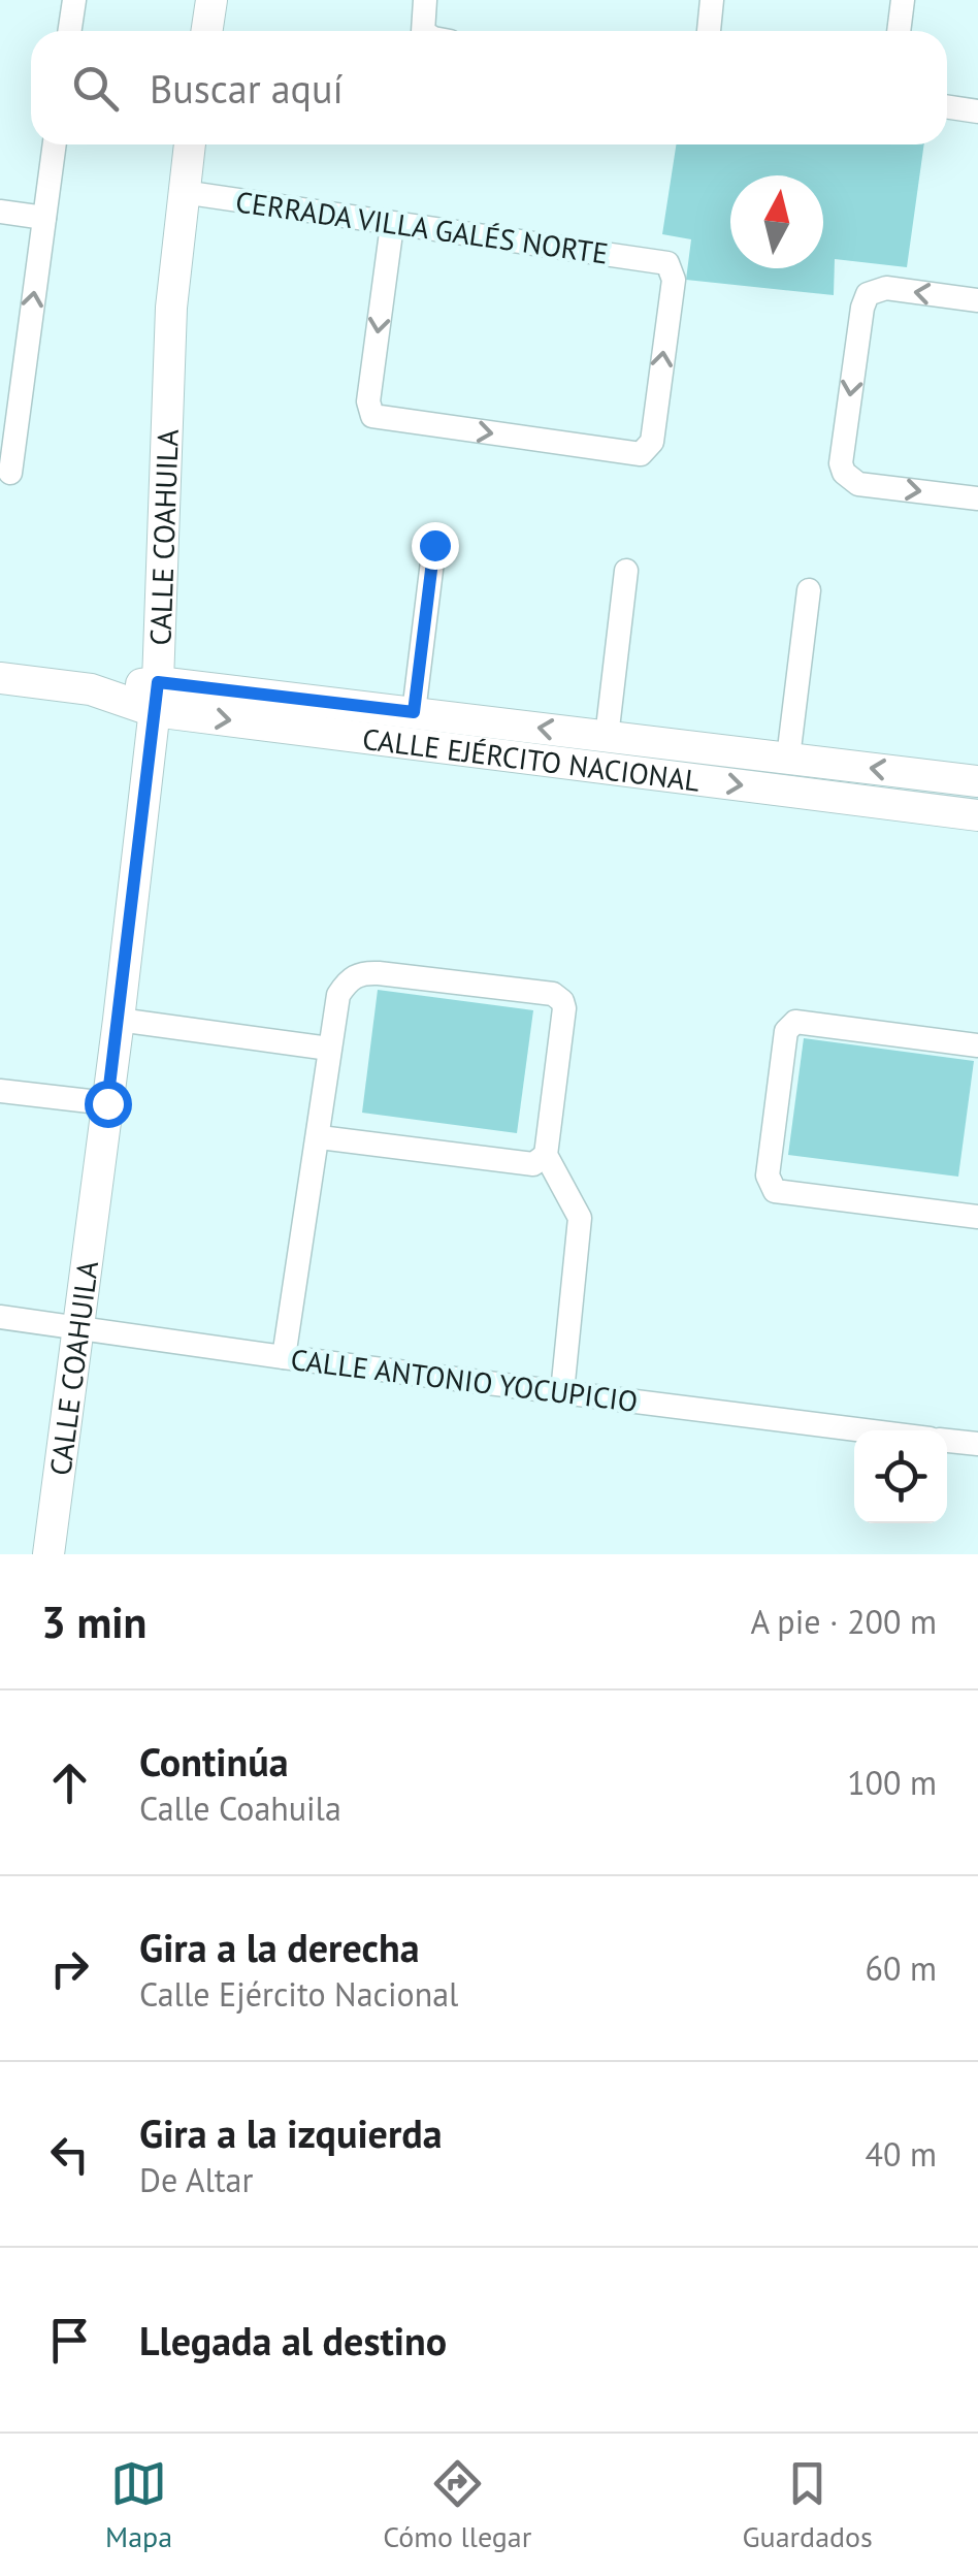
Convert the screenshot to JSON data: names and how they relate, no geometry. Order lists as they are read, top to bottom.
{
  "streets": {
    "street": [
      "CERRADA VILLA GALÉS NORTE",
      "CALLE COAHUILA",
      "CALLE EJÉRCITO NACIONAL",
      "CALLE ANTONIO YOCUPICIO"
    ]
  },
  "crossings": [
    ["CERRADA VILLA GALÉS NORTE", "CALLE COAHUILA"],
    ["CALLE COAHUILA", "CALLE EJÉRCITO NACIONAL"],
    ["CALLE COAHUILA", "CALLE ANTONIO YOCUPICIO"]
  ],
  "north": "top",
  "page": {
    "search": "Buscar aquí",
    "heading": ["3 min", "A pie · 200 m"],
    "list": [
      ["Continúa", "Calle Coahuila", "100 m"],
      ["Gira a la derecha", "Calle Ejército Nacional", "60 m"],
      ["Gira a la izquierda", "De Altar", "40 m"],
      "Llegada al destino"
    ],
    "nav": ["Mapa", "Cómo llegar", "Guardados"]
  }
}
